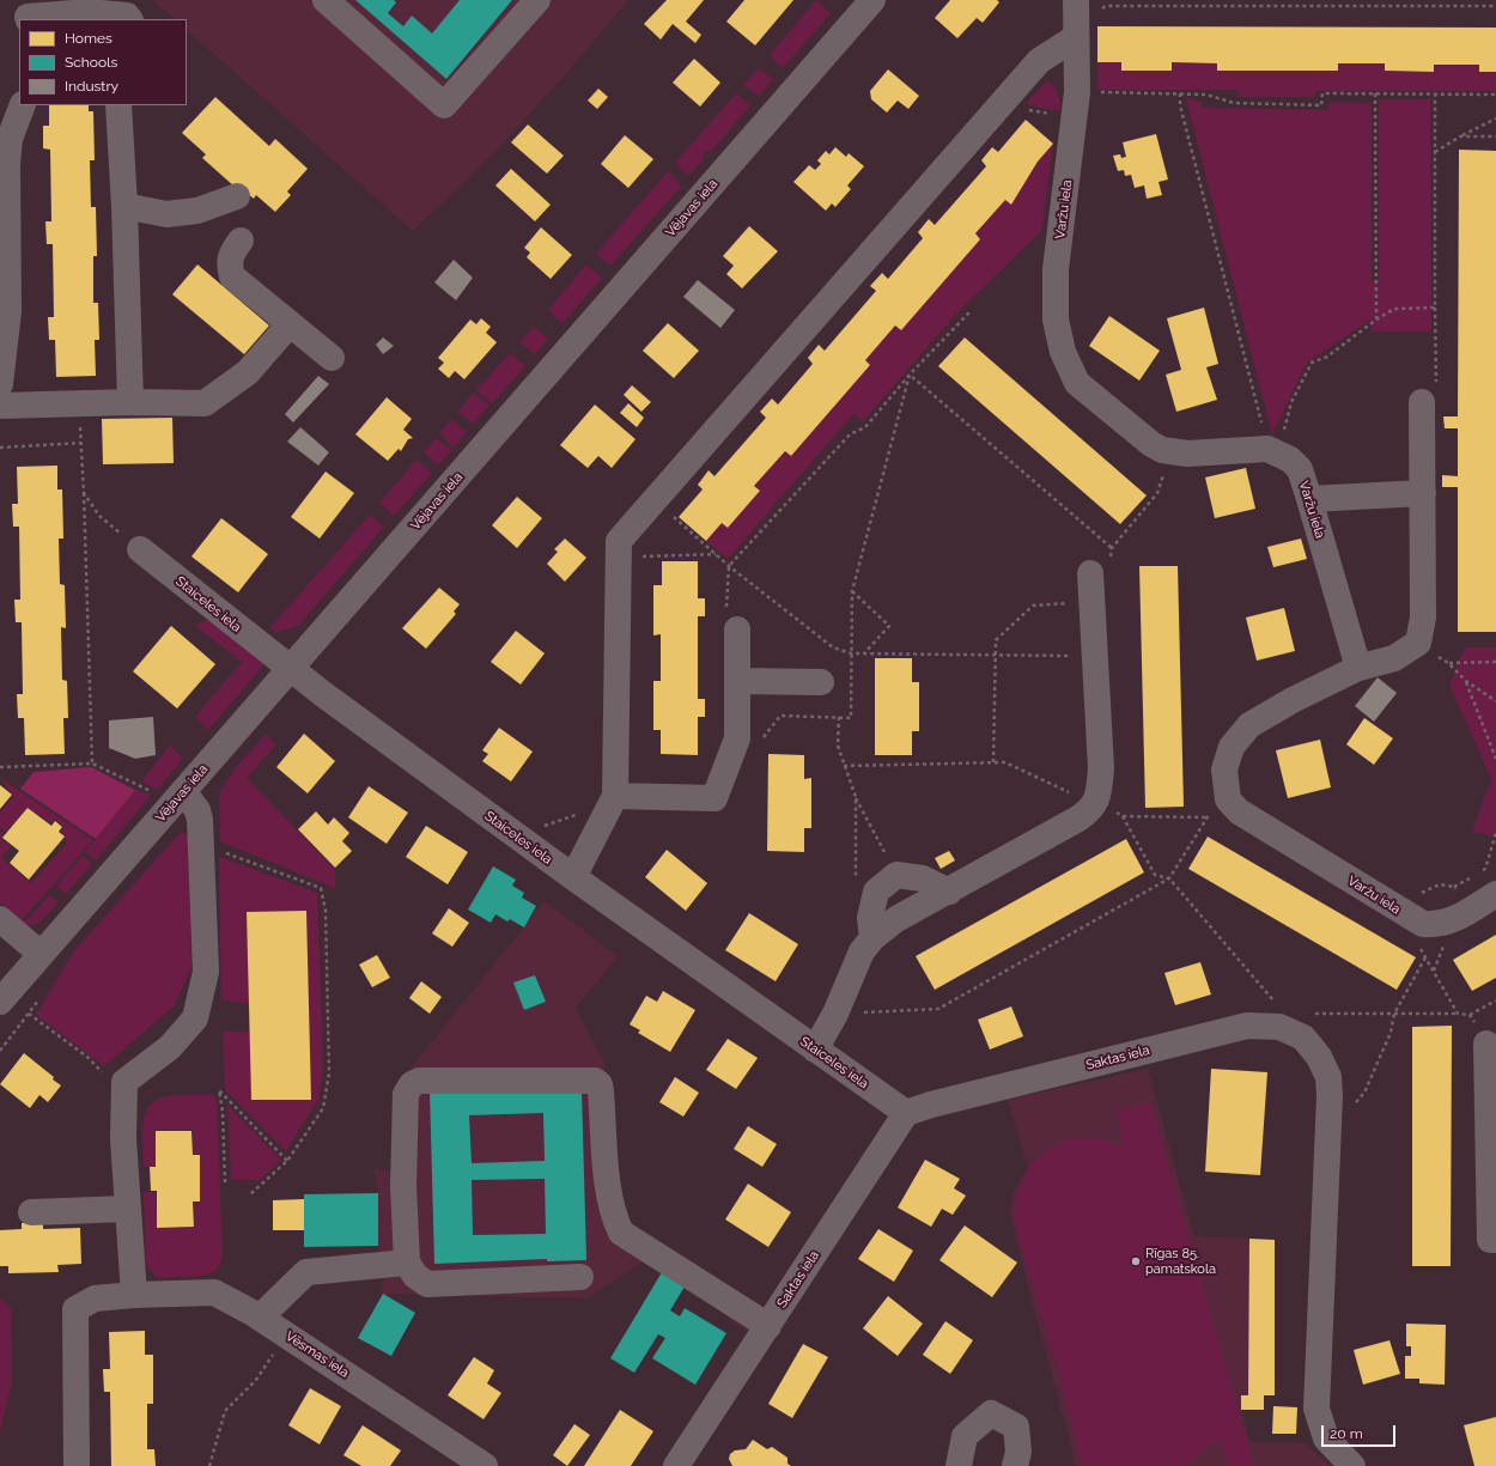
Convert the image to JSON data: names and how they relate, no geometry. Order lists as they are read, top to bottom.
{
  "streets": {
    "street": [
      "Vējavas iela",
      "Varžu iela",
      "Staiceles iela",
      "Saktas iela",
      "Vēsmas iela"
    ]
  },
  "crossings": [
    ["Vējavas iela", "Staiceles iela"],
    ["Staiceles iela", "Saktas iela"]
  ],
  "places": ["Rīgas 85. pamatskola"],
  "legend": ["Homes", "Schools", "Industry"],
  "scale_bar": "20 m"
}
